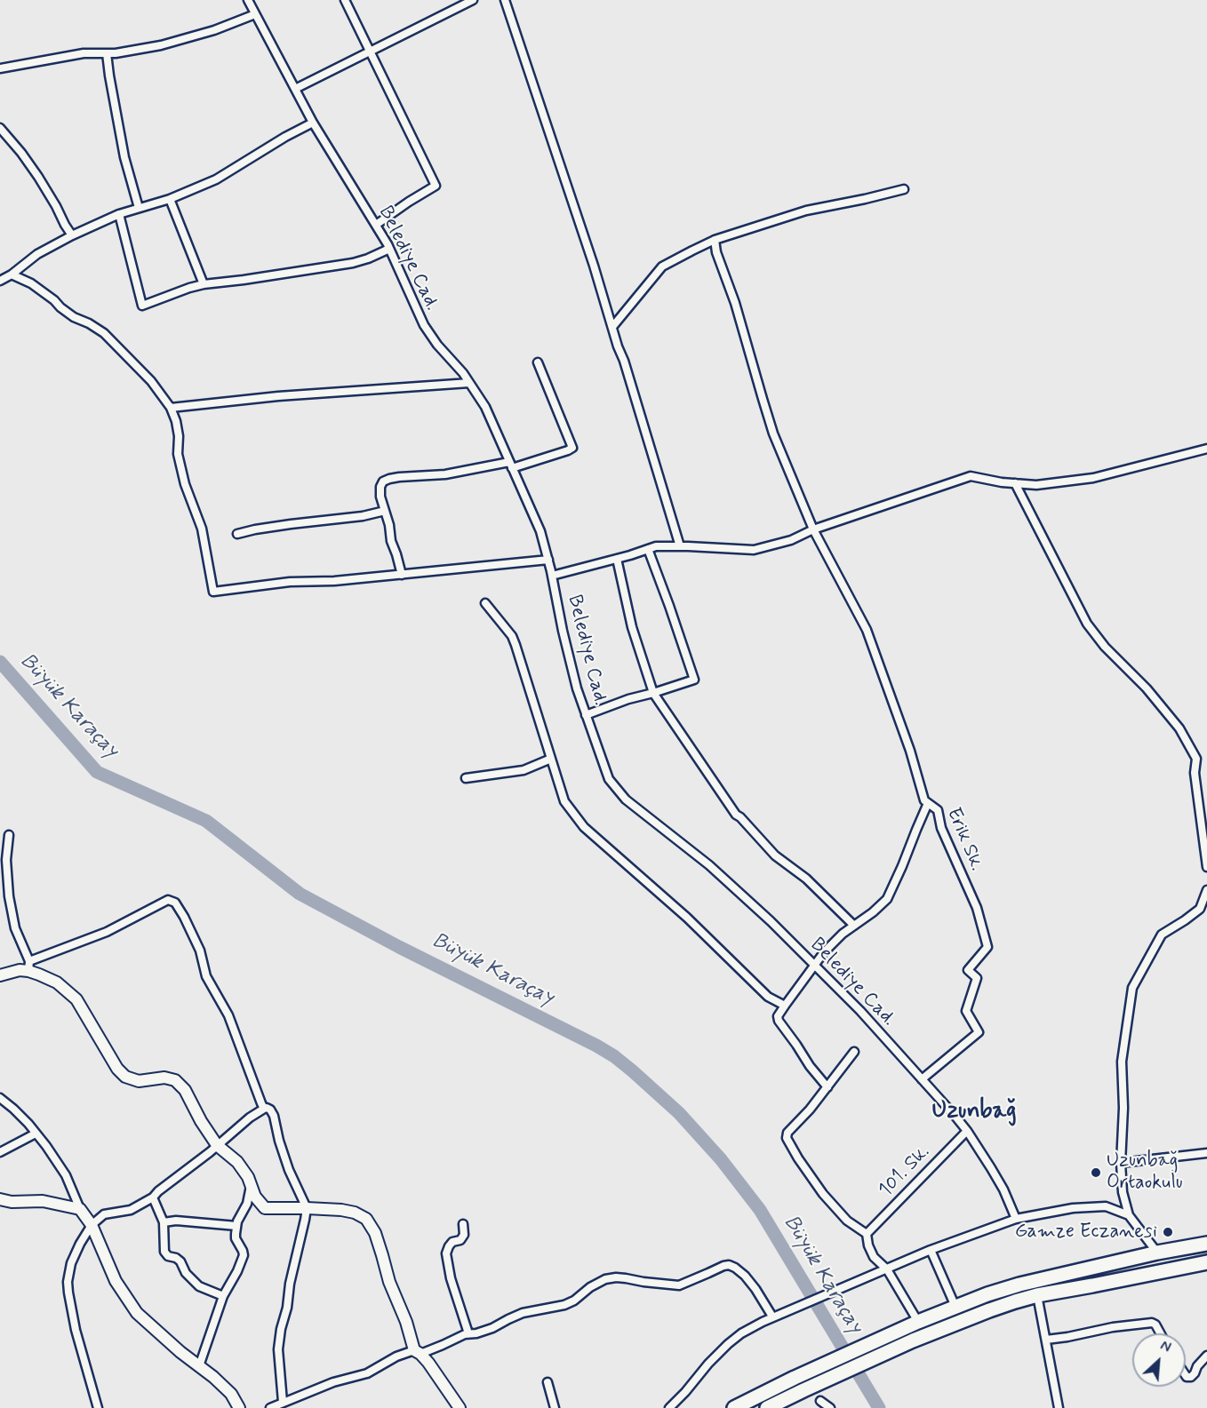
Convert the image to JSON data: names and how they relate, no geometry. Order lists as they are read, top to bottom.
{
  "streets": {
    "street": ["Belediye Cad.", "Erik Sk.", "101. Sk."]
  },
  "crossings": [
    ["Belediye Cad.", "Erik Sk."],
    ["Belediye Cad.", "101. Sk."]
  ],
  "districts": ["Uzunbağ"],
  "water": ["Büyük Karaçay"],
  "places": ["Uzunbağ Ortaokulu", "Gamze Eczanesi"],
  "north": "top right"
}
